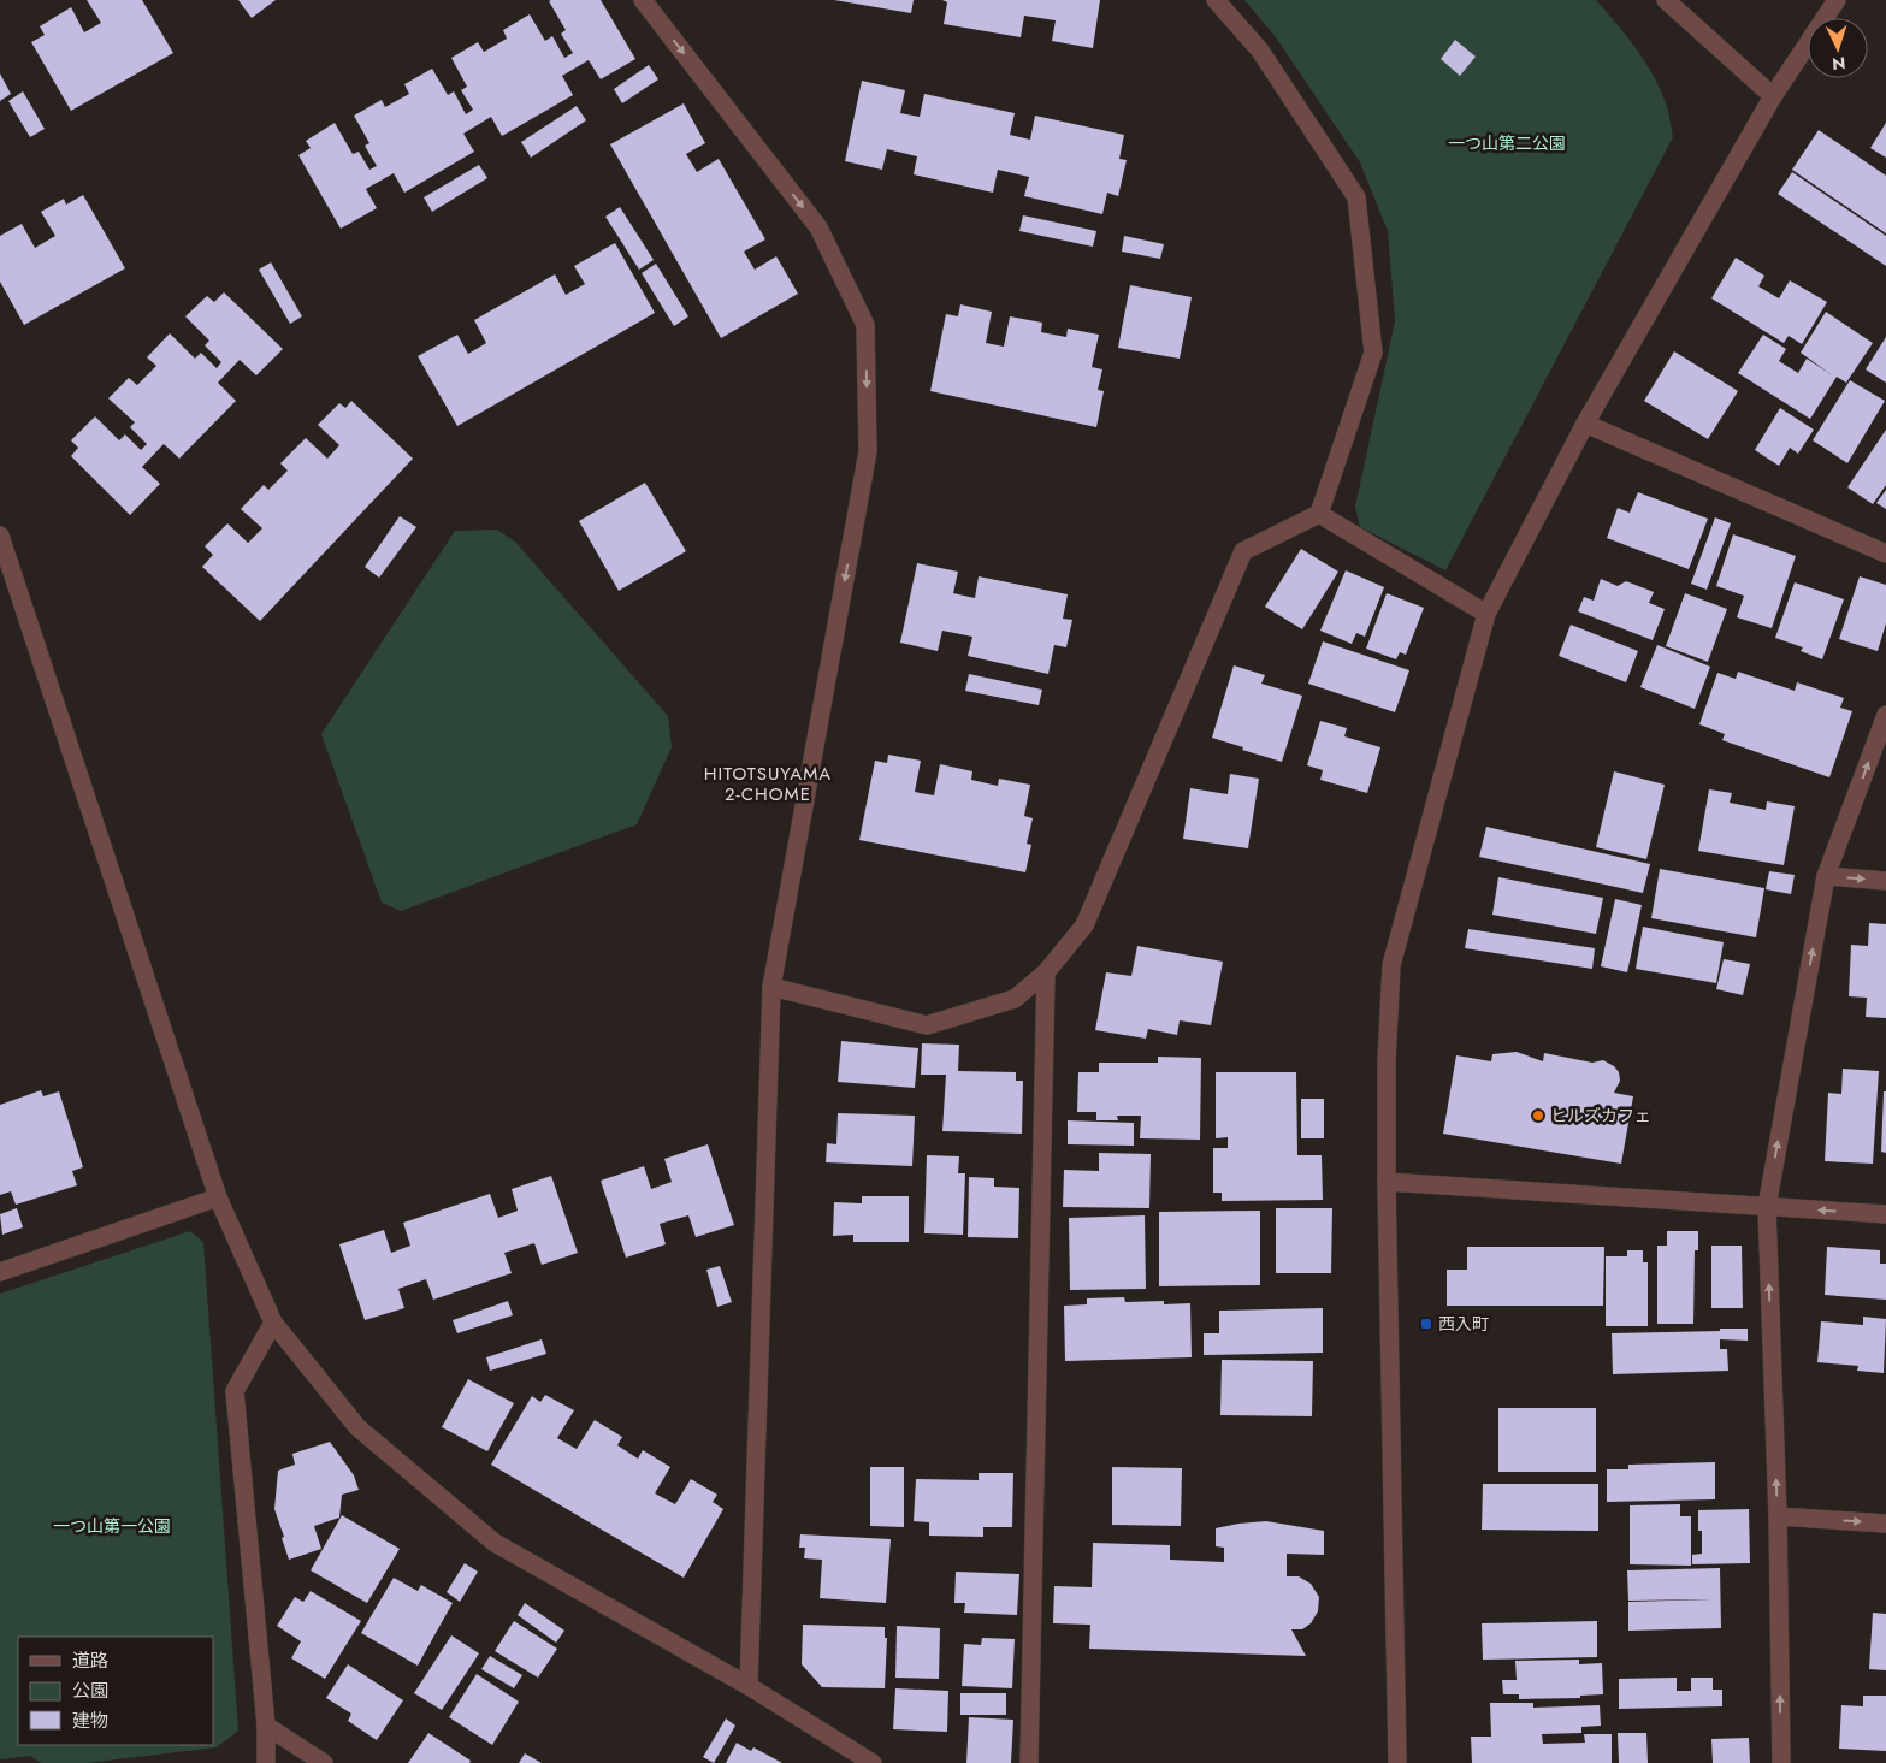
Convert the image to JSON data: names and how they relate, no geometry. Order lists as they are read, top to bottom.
{
  "districts": ["HITOTSUYAMA 2-CHOME"],
  "parks": ["一つ山第二公園", "一つ山第一公園"],
  "places": {
    "other": ["ヒルズカフェ"],
    "transit": ["西入町"]
  },
  "legend": ["道路", "公園", "建物"],
  "north": "bottom"
}
